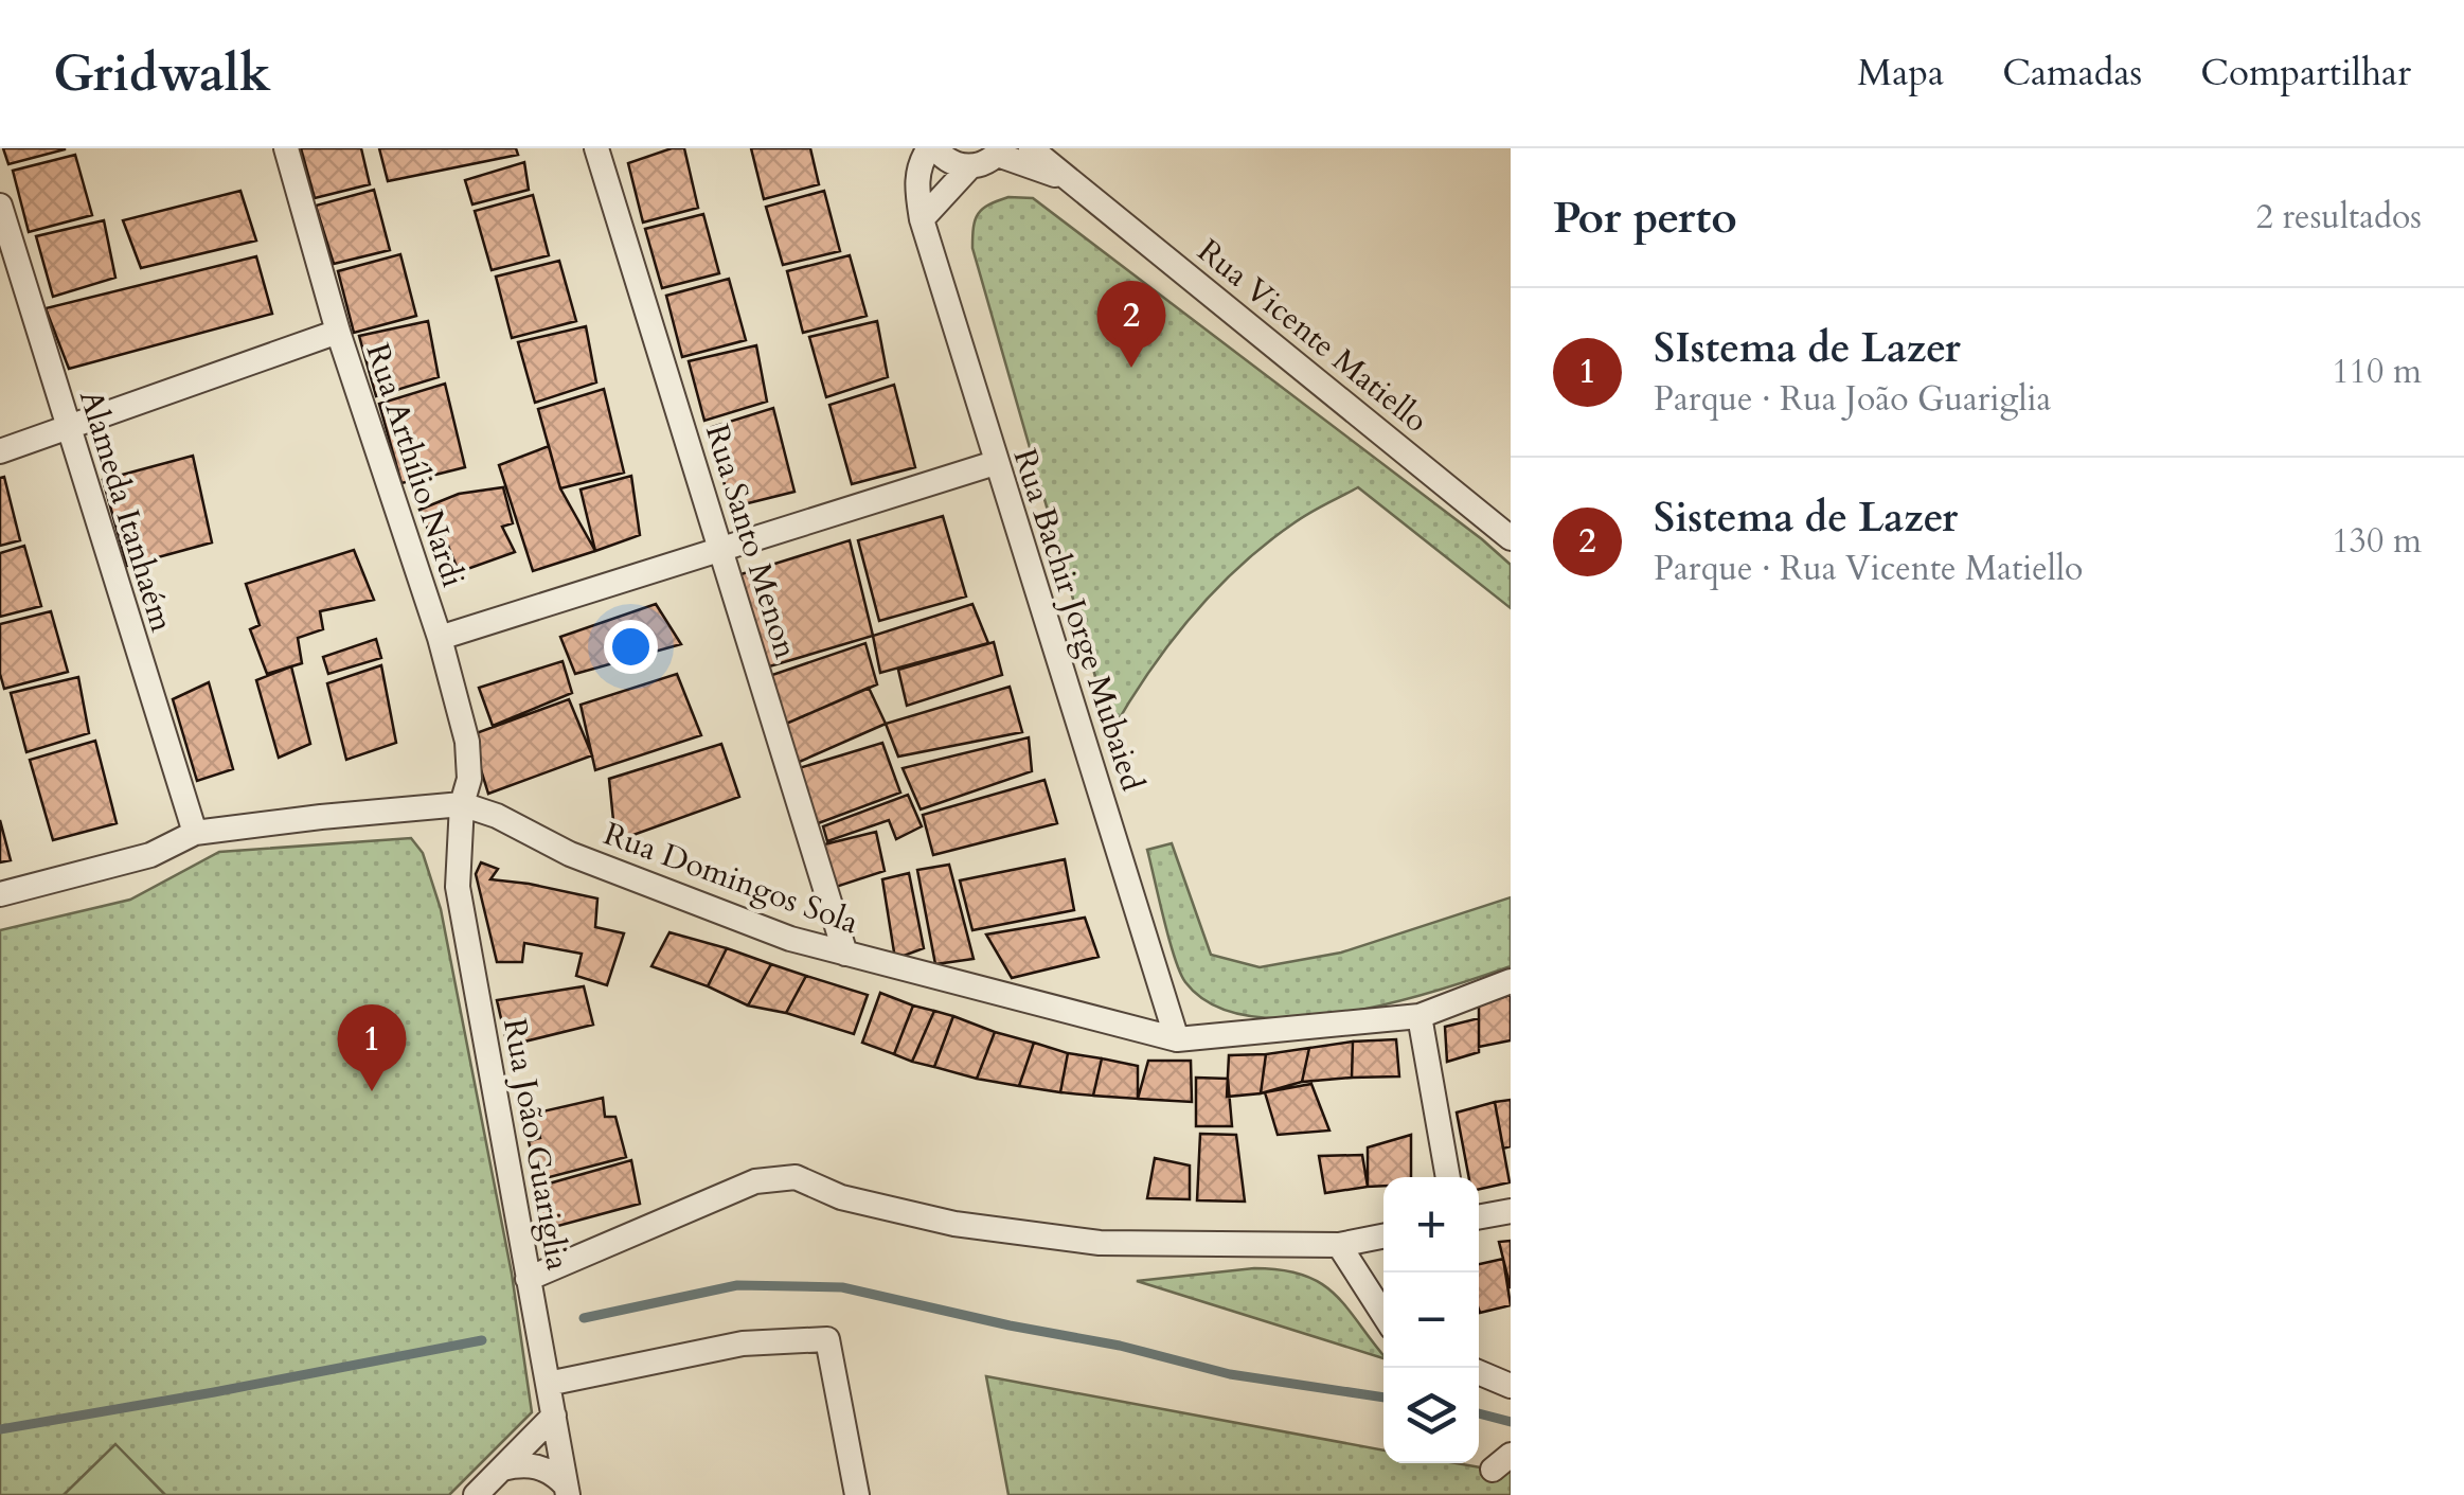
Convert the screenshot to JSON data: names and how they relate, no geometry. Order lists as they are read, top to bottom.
{
  "streets": {
    "street": [
      "Rua Vicente Matiello",
      "Rua Arthílio Nardi",
      "Alameda Itanhaém",
      "Rua Santo Menon",
      "Rua Bachir Jorge Mubaied",
      "Rua Domingos Sola",
      "Rua João Guariglia"
    ]
  },
  "crossings": [
    ["Rua Arthílio Nardi", "Rua Domingos Sola"],
    ["Rua Arthílio Nardi", "Rua João Guariglia"],
    ["Alameda Itanhaém", "Rua Domingos Sola"],
    ["Rua Santo Menon", "Rua Domingos Sola"],
    ["Rua Bachir Jorge Mubaied", "Rua Domingos Sola"],
    ["Rua Domingos Sola", "Rua João Guariglia"]
  ],
  "page": {
    "header": "Gridwalk",
    "nav": ["Mapa", "Camadas", "Compartilhar"],
    "heading": ["Por perto", "2 resultados"],
    "pins": ["2", "1"],
    "list": [
      {
        "mark": "1",
        "name": "SIstema de Lazer",
        "note": "Parque · Rua João Guariglia",
        "value": "110 m"
      },
      {
        "mark": "2",
        "name": "Sistema de Lazer",
        "note": "Parque · Rua Vicente Matiello",
        "value": "130 m"
      }
    ],
    "map_buttons": ["+", "−"]
  }
}
